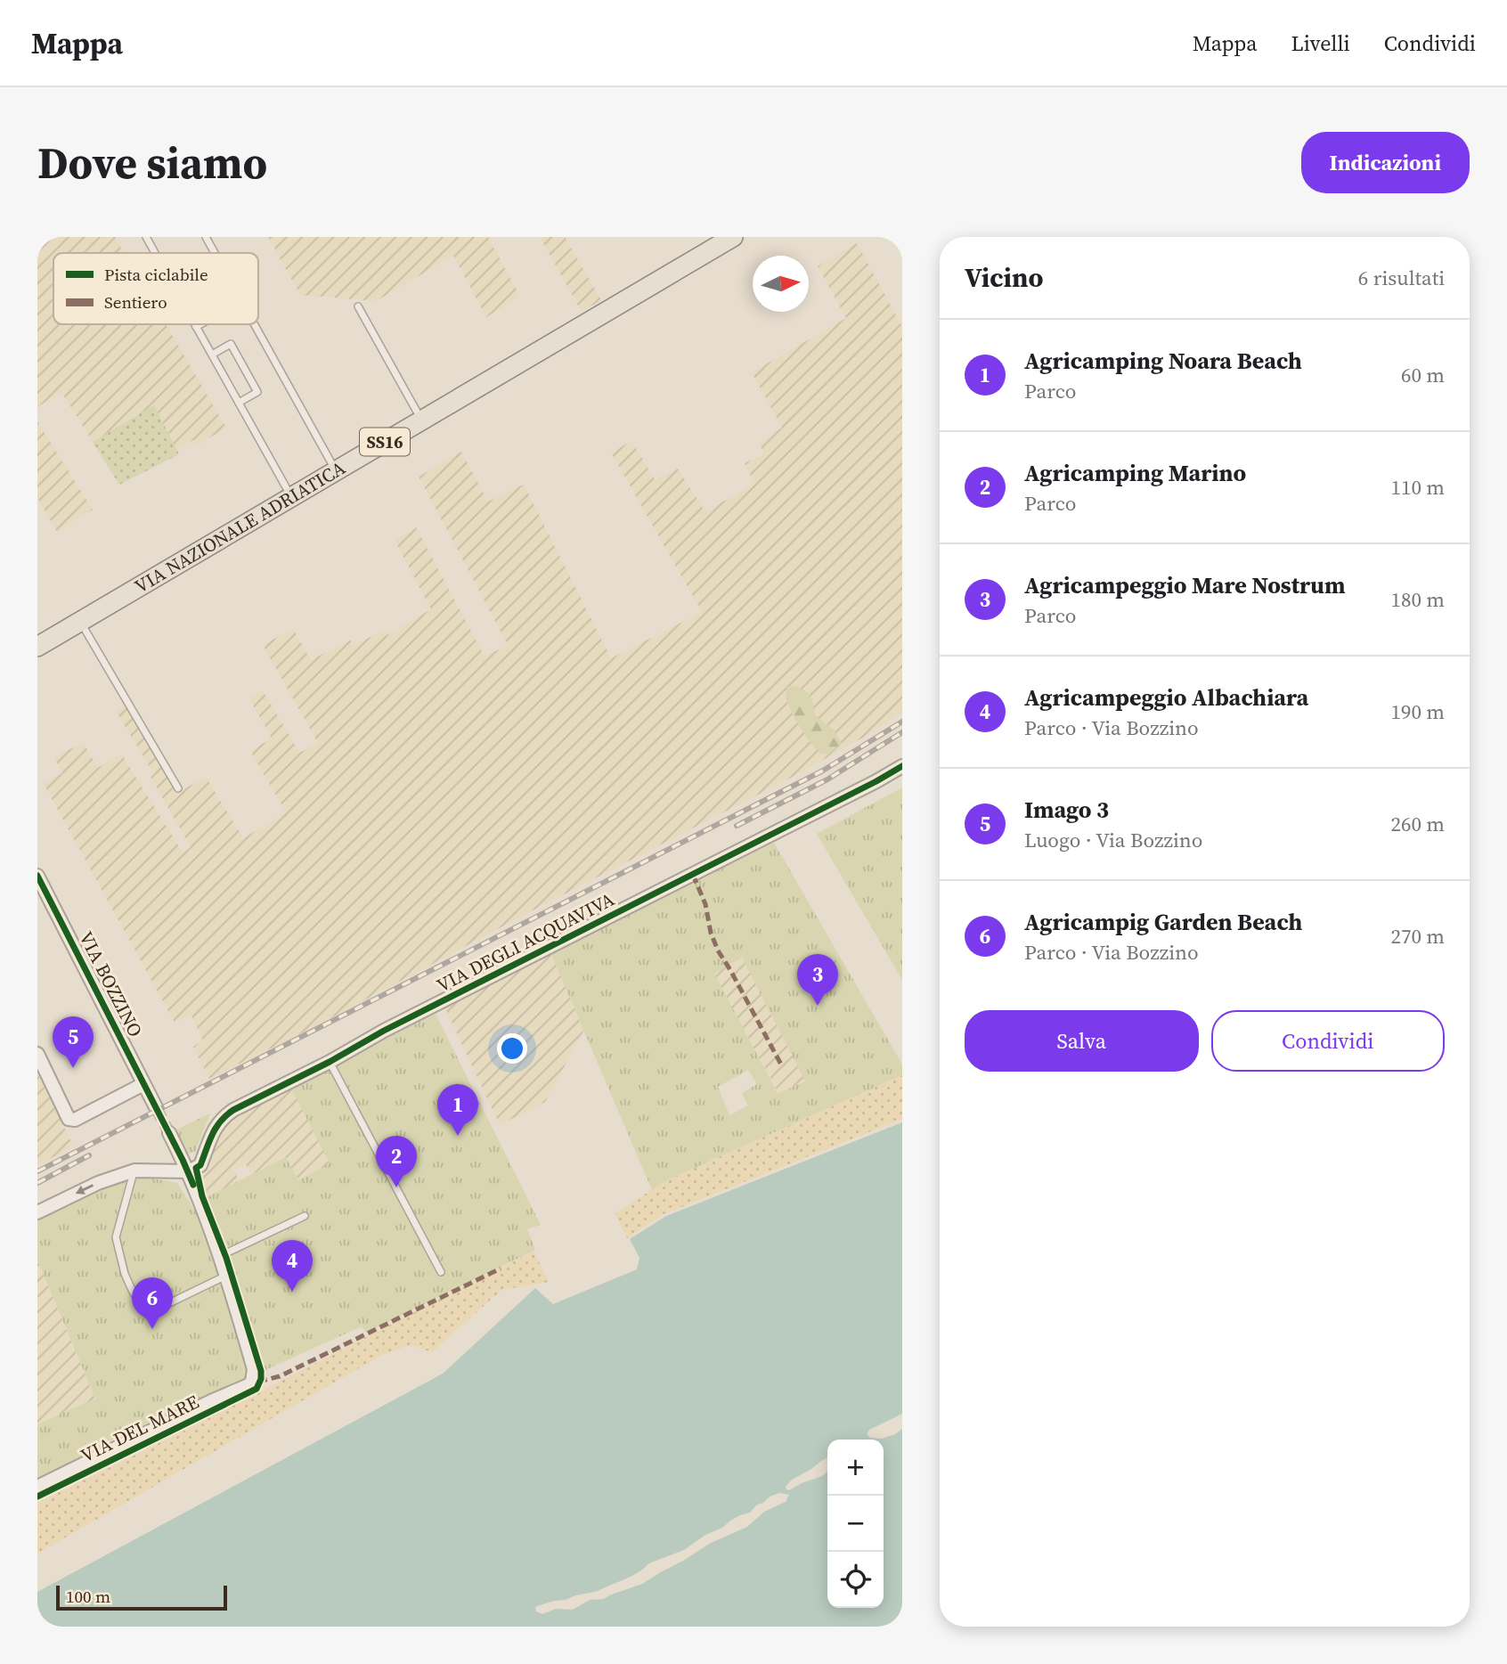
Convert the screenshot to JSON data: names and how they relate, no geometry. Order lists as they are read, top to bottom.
{
  "streets": {
    "main road": ["SS16", "VIA NAZIONALE ADRIATICA"],
    "street": ["VIA DEGLI ACQUAVIVA", "VIA BOZZINO", "VIA DEL MARE"]
  },
  "legend": ["Pista ciclabile", "Sentiero"],
  "scale_bar": "100 m",
  "north": "right",
  "page": {
    "header": "Mappa",
    "nav": ["Mappa", "Livelli", "Condividi"],
    "buttons": [
      "Indicazioni",
      ["Salva", "Condividi"]
    ],
    "title": "Dove siamo",
    "heading": ["Vicino", "6 risultati"],
    "list": [
      {
        "mark": "1",
        "name": "Agricamping Noara Beach",
        "note": "Parco",
        "value": "60 m"
      },
      {
        "mark": "2",
        "name": "Agricamping Marino",
        "note": "Parco",
        "value": "110 m"
      },
      {
        "mark": "3",
        "name": "Agricampeggio Mare Nostrum",
        "note": "Parco",
        "value": "180 m"
      },
      {
        "mark": "4",
        "name": "Agricampeggio Albachiara",
        "note": "Parco · Via Bozzino",
        "value": "190 m"
      },
      {
        "mark": "5",
        "name": "Imago 3",
        "note": "Luogo · Via Bozzino",
        "value": "260 m"
      },
      {
        "mark": "6",
        "name": "Agricampig Garden Beach",
        "note": "Parco · Via Bozzino",
        "value": "270 m"
      }
    ],
    "pins": [
      "3",
      "5",
      "1",
      "2",
      "4",
      "6"
    ],
    "map_buttons": ["+", "−"],
    "scale": "100 m"
  }
}
